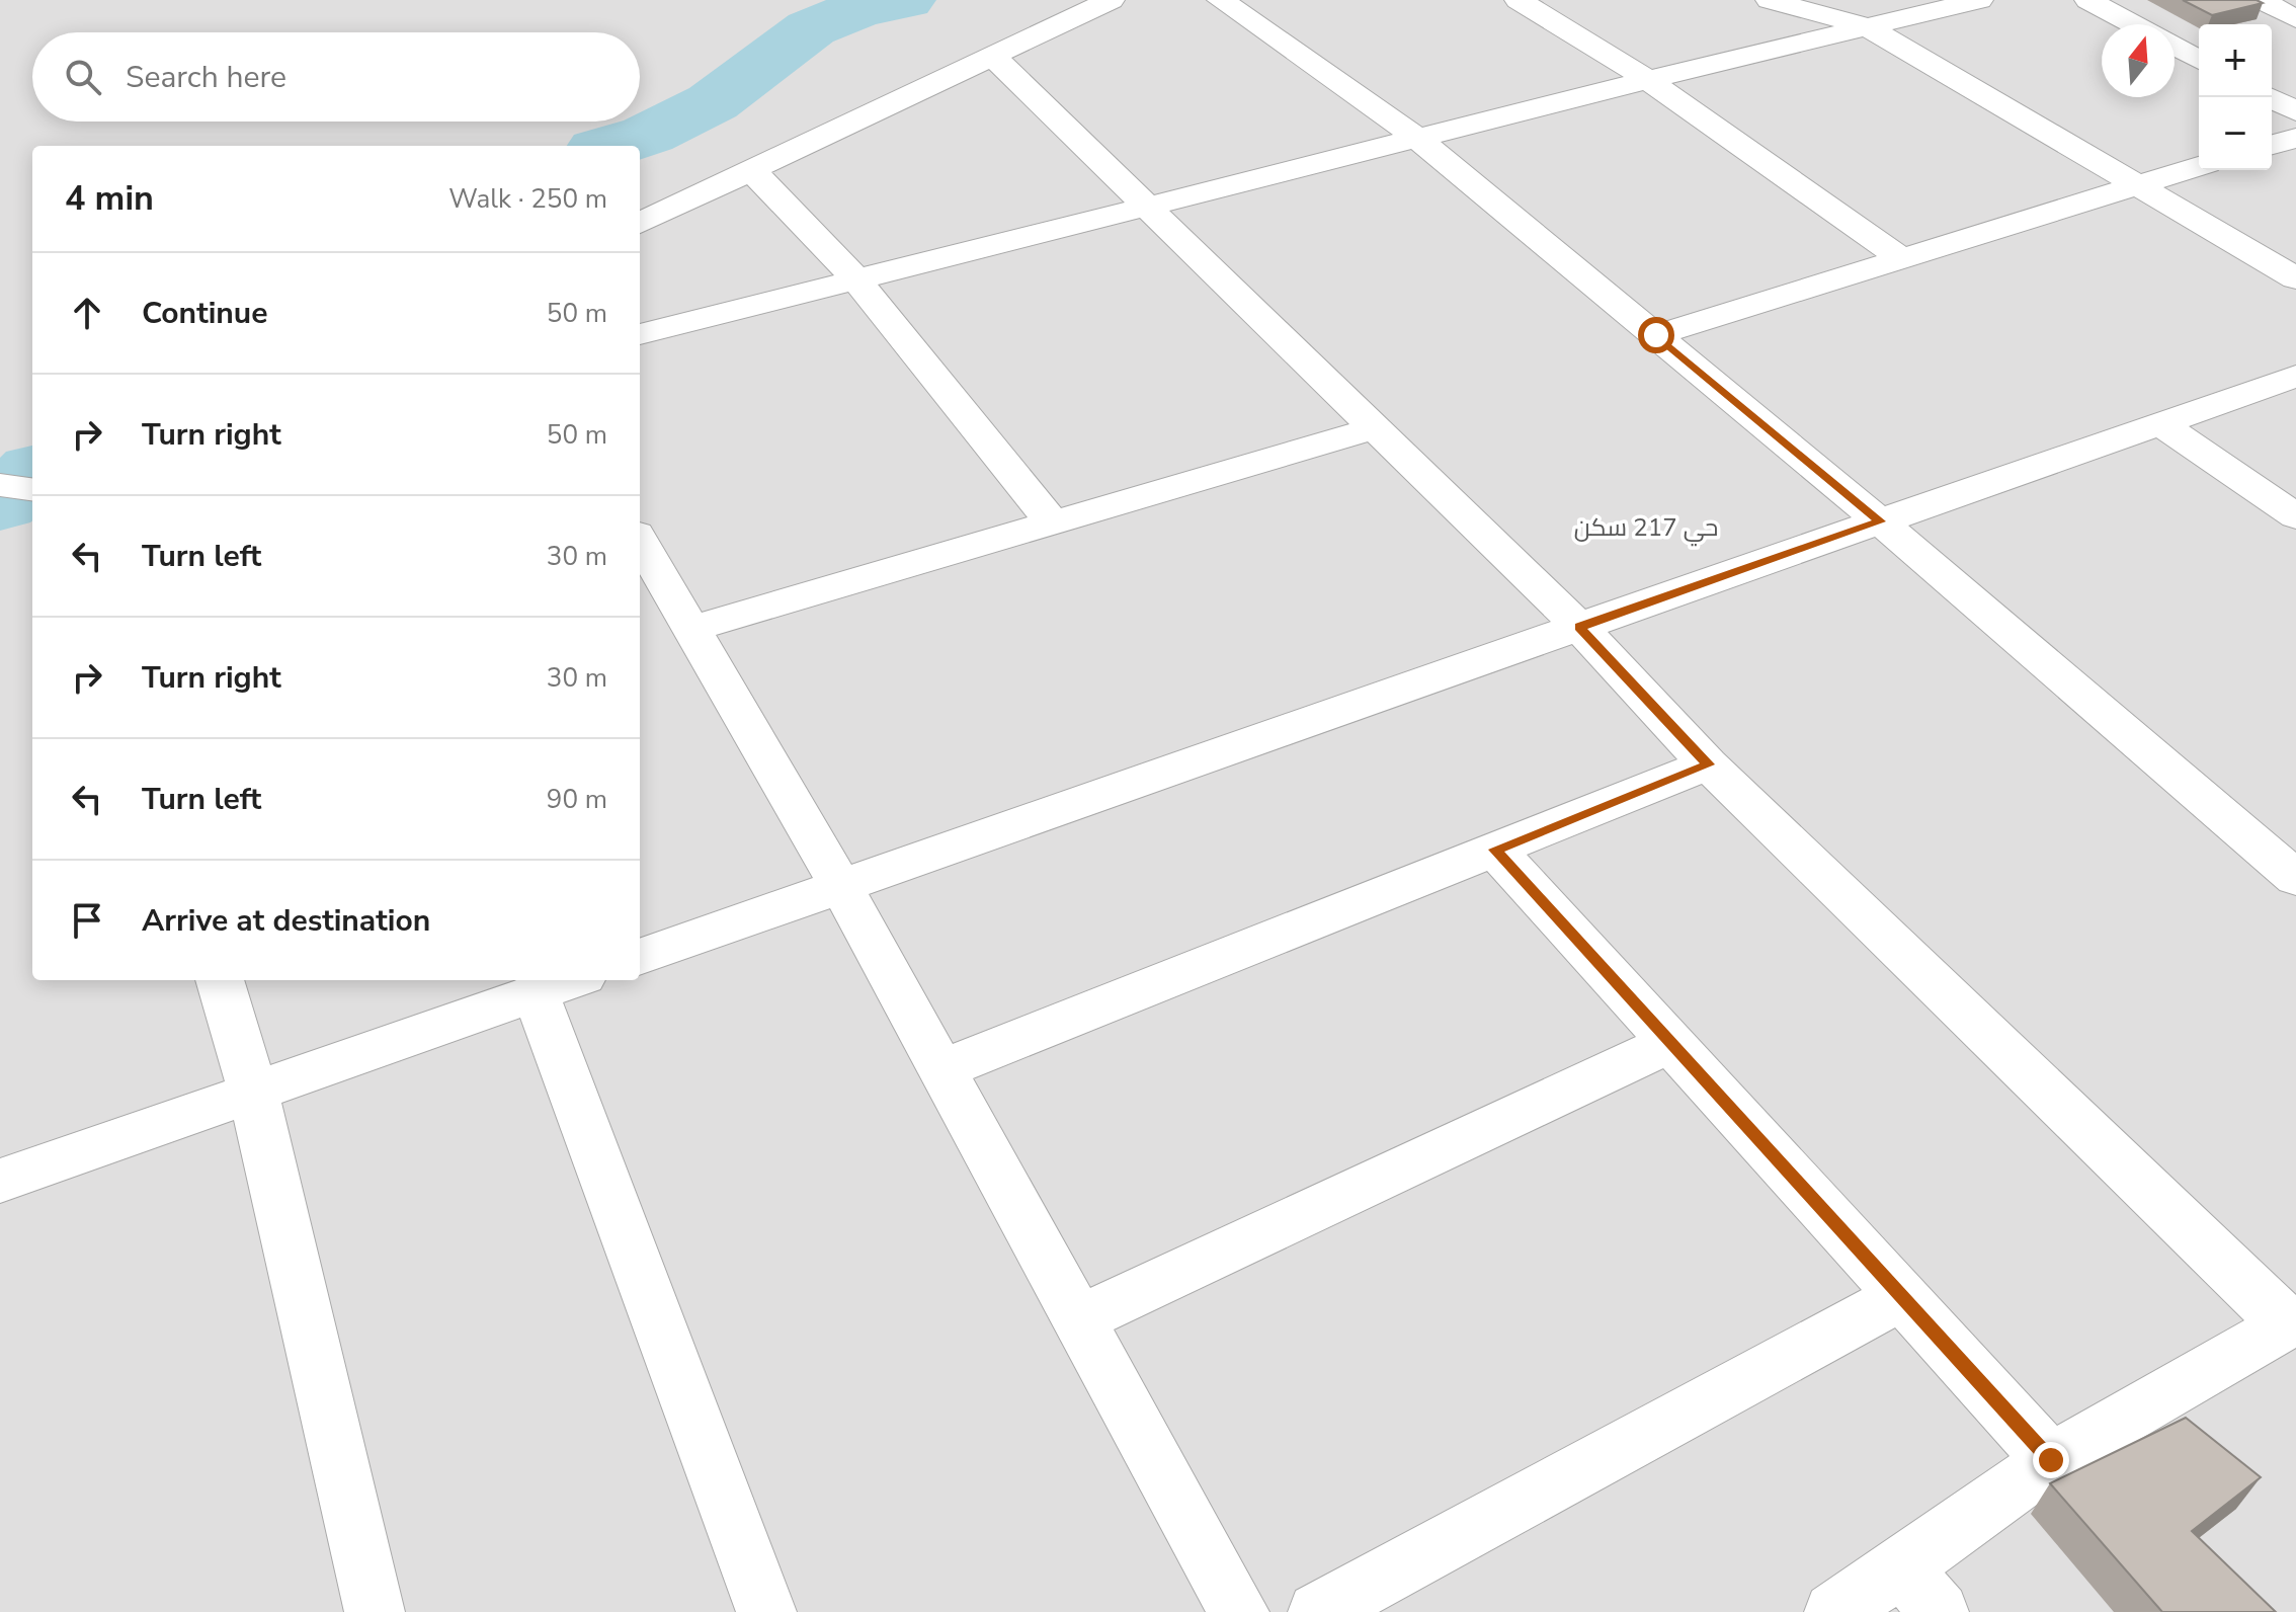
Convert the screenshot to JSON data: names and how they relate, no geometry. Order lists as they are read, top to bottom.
{
  "districts": ["حي 217 سكن"],
  "north": "top",
  "page": {
    "map_buttons": ["+", "−"],
    "search": "Search here",
    "heading": ["4 min", "Walk · 250 m"],
    "list": [
      ["Continue", "50 m"],
      ["Turn right", "50 m"],
      ["Turn left", "30 m"],
      ["Turn right", "30 m"],
      ["Turn left", "90 m"],
      "Arrive at destination"
    ]
  }
}
